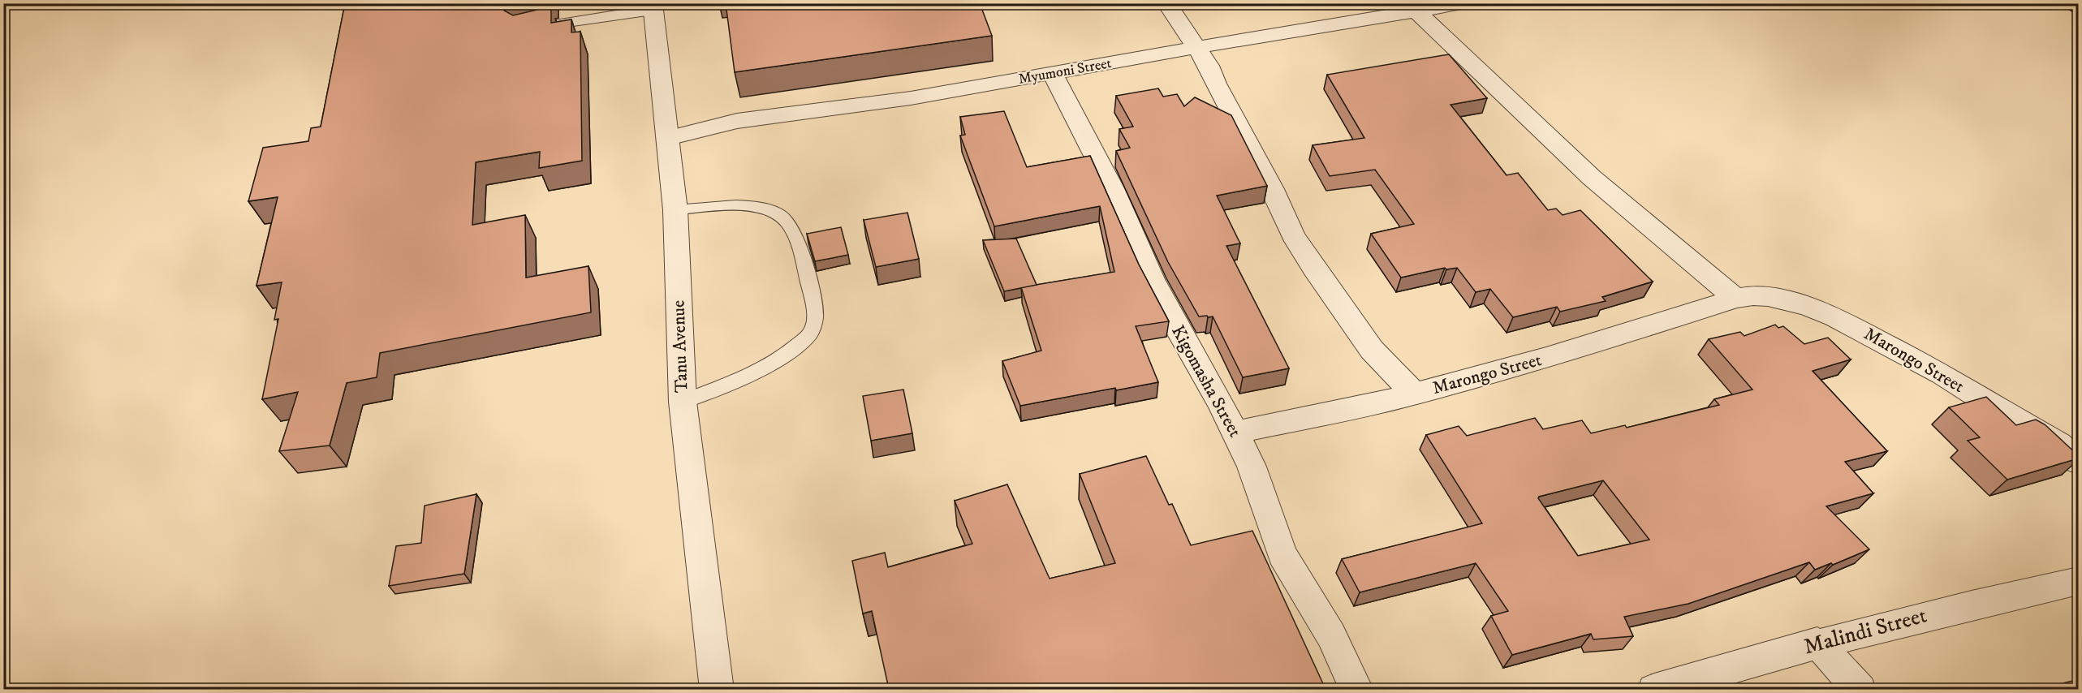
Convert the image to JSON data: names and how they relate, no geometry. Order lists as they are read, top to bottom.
{
  "streets": {
    "street": [
      "Myumoni Street",
      "Tanu Avenue",
      "Marongo Street",
      "Kigomasha Street",
      "Malindi Street"
    ]
  },
  "crossings": [
    ["Myumoni Street", "Tanu Avenue"],
    ["Myumoni Street", "Kigomasha Street"],
    ["Marongo Street", "Kigomasha Street"]
  ]
}
